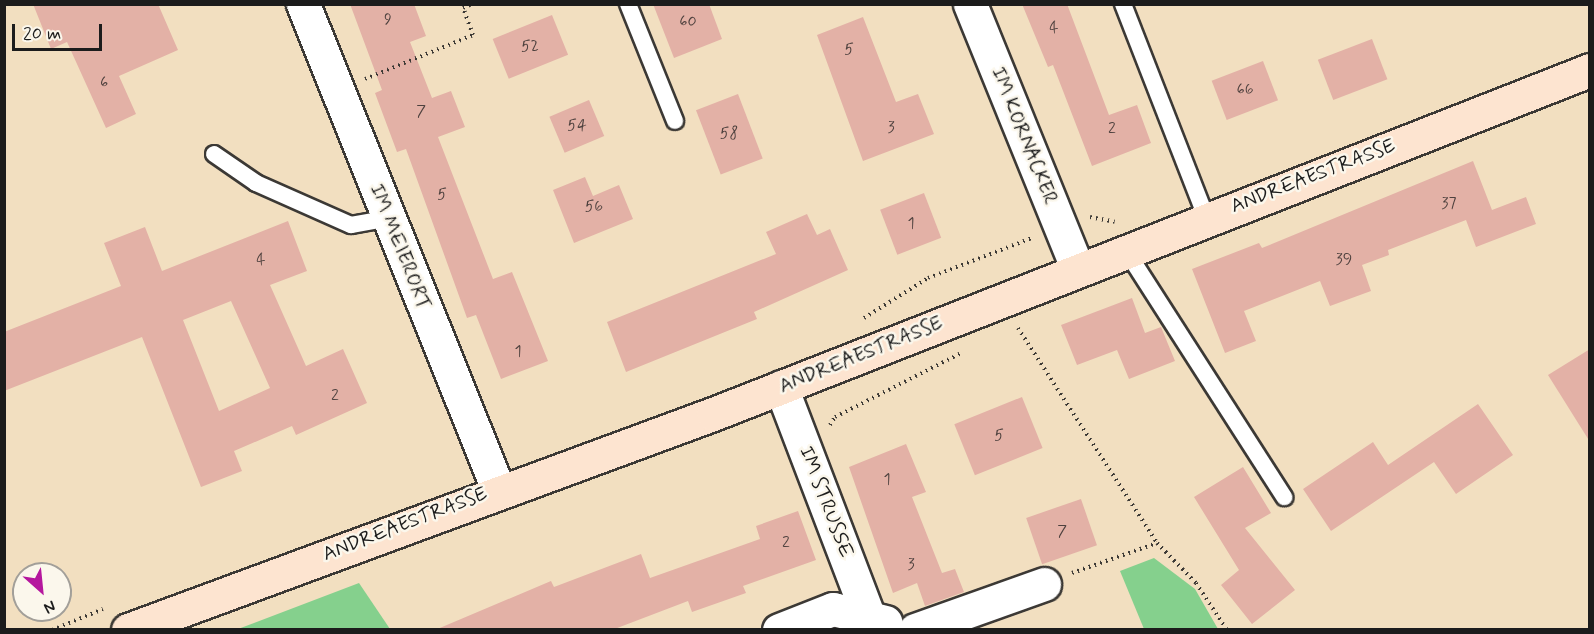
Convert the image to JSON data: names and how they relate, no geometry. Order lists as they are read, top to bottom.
{
  "streets": {
    "street": [
      "IM KORNACKER",
      "ANDREAESTRASSE",
      "IM MEIERORT",
      "IM STRUSSE"
    ]
  },
  "crossings": [
    ["IM KORNACKER", "ANDREAESTRASSE"],
    ["ANDREAESTRASSE", "IM MEIERORT"],
    ["ANDREAESTRASSE", "IM STRUSSE"]
  ],
  "house_numbers": [
    "9",
    "60",
    "4",
    "52",
    "5",
    "6",
    "66",
    "7",
    "54",
    "3",
    "2",
    "58",
    "5",
    "37",
    "56",
    "1",
    "4",
    "39",
    "1",
    "2",
    "5",
    "1",
    "7",
    "2",
    "3"
  ],
  "scale_bar": "20 m",
  "north": "bottom right"
}
